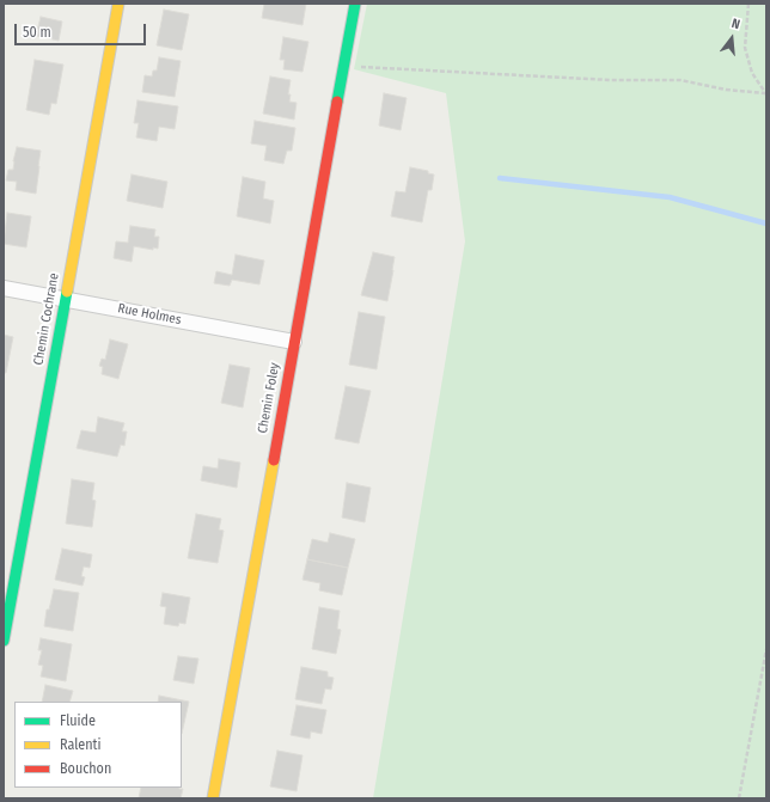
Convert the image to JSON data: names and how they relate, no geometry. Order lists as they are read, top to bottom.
{
  "streets": {
    "street": ["Rue Holmes", "Chemin Cochrane", "Chemin Foley"]
  },
  "crossings": [
    ["Rue Holmes", "Chemin Cochrane"],
    ["Rue Holmes", "Chemin Foley"]
  ],
  "legend": ["Fluide", "Ralenti", "Bouchon"],
  "scale_bar": "50 m",
  "north": "top"
}
